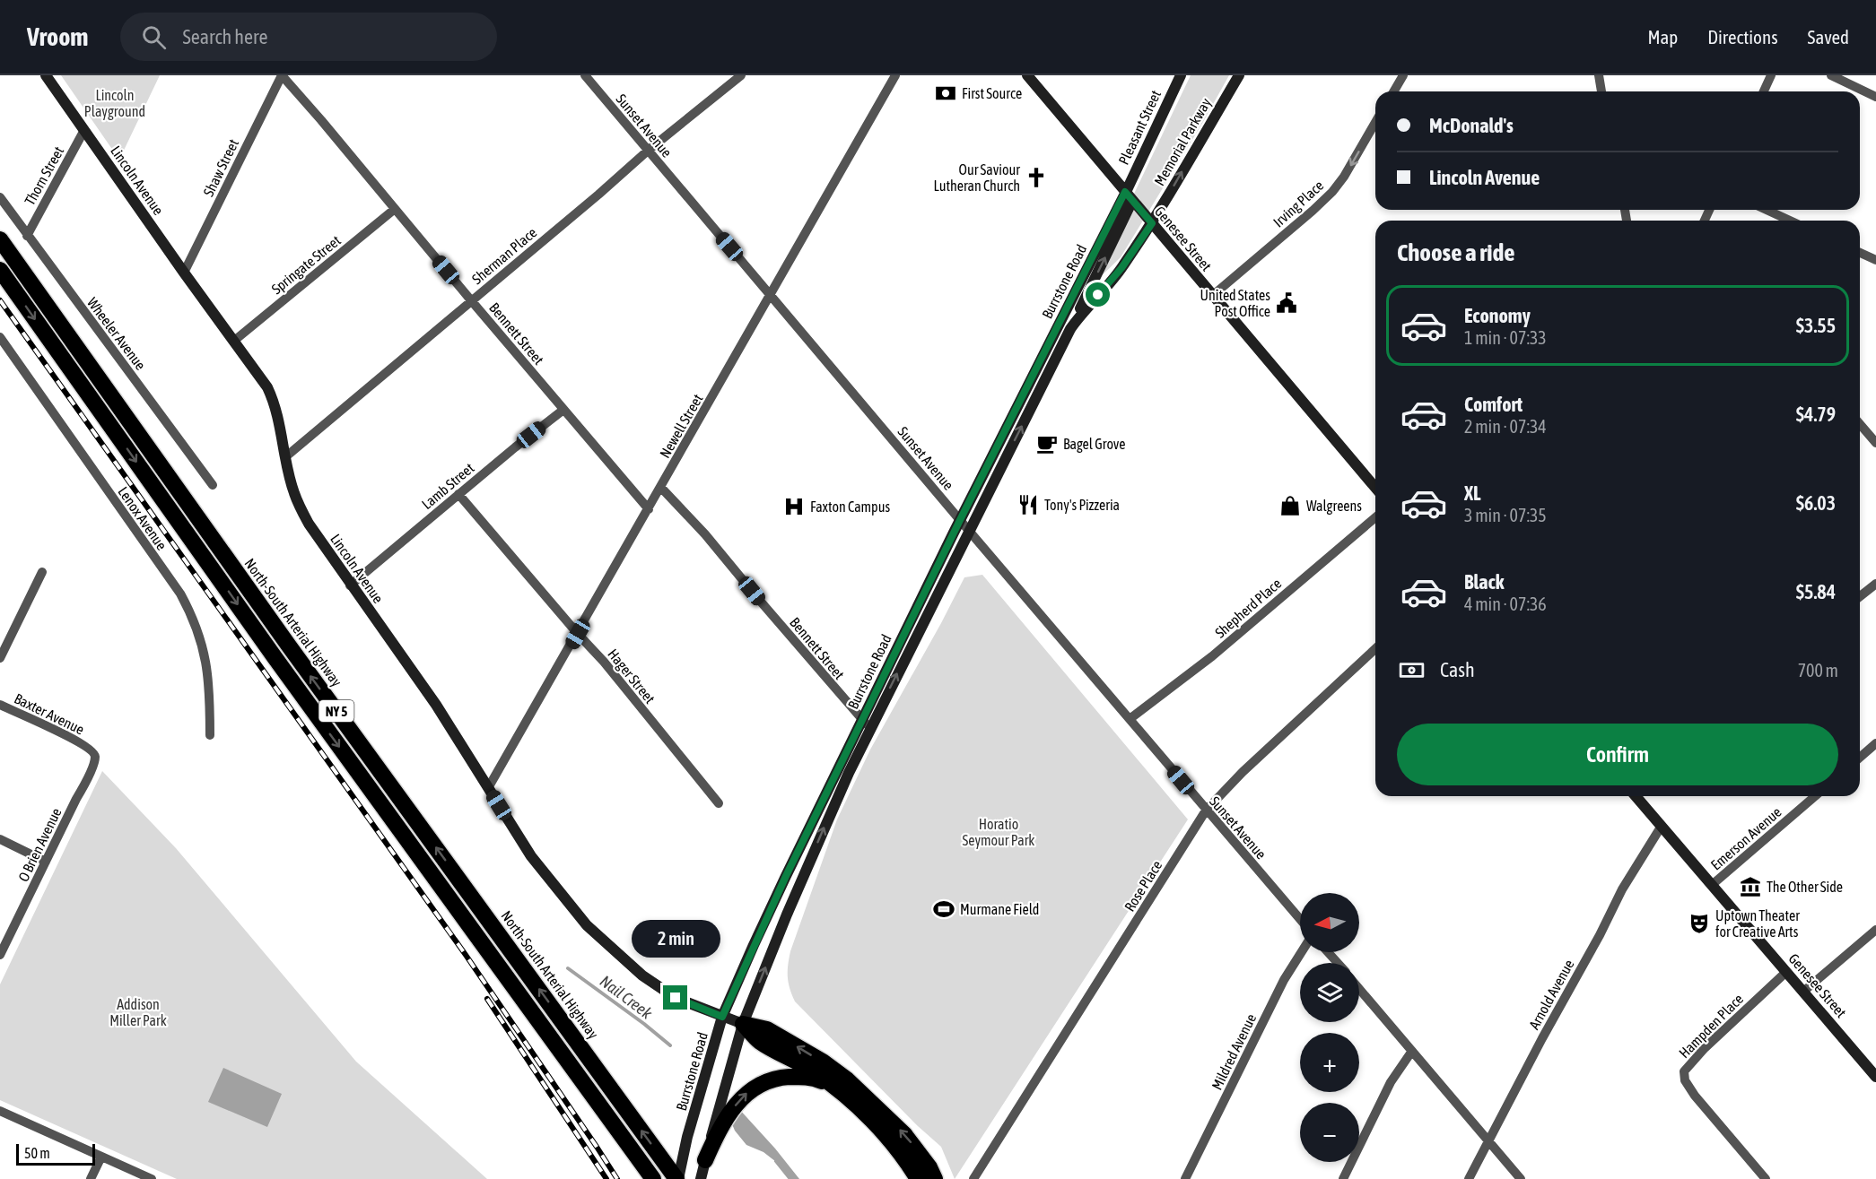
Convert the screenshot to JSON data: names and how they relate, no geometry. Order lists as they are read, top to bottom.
{
  "streets": {
    "highway": ["North-South Arterial Highway", "NY 5"],
    "street": [
      "Sunset Avenue",
      "Pleasant Street",
      "Memorial Parkway",
      "Shaw Street",
      "Thorn Street",
      "Lincoln Avenue",
      "Irving Place",
      "Genesee Street",
      "Sherman Place",
      "Springate Street",
      "Burrstone Road",
      "Wheeler Avenue",
      "Bennett Street",
      "Newell Street",
      "Lamb Street",
      "Lenox Avenue",
      "Shepherd Place",
      "Hager Street",
      "Baxter Avenue",
      "Emerson Avenue",
      "O Brien Avenue",
      "Rose Place",
      "Arnold Avenue",
      "Hampden Place",
      "Mildred Avenue"
    ]
  },
  "crossings": [
    ["Sunset Avenue", "Sherman Place"],
    ["Sunset Avenue", "Burrstone Road"],
    ["Sunset Avenue", "Newell Street"],
    ["Sunset Avenue", "Shepherd Place"],
    ["Sunset Avenue", "Rose Place"],
    ["Pleasant Street", "Genesee Street"],
    ["Pleasant Street", "Burrstone Road"],
    ["Memorial Parkway", "Genesee Street"],
    ["Memorial Parkway", "Burrstone Road"],
    ["Shaw Street", "Lincoln Avenue"],
    ["Shaw Street", "Bennett Street"],
    ["Thorn Street", "Lincoln Avenue"],
    ["Thorn Street", "Wheeler Avenue"],
    ["Lincoln Avenue", "Sherman Place"],
    ["Lincoln Avenue", "Springate Street"],
    ["Lincoln Avenue", "Burrstone Road"],
    ["Lincoln Avenue", "Newell Street"],
    ["Lincoln Avenue", "Lamb Street"],
    ["Irving Place", "Genesee Street"],
    ["Genesee Street", "Burrstone Road"],
    ["Genesee Street", "Emerson Avenue"],
    ["Genesee Street", "Arnold Avenue"],
    ["Genesee Street", "Hampden Place"],
    ["Sherman Place", "Bennett Street"],
    ["Springate Street", "Bennett Street"],
    ["Burrstone Road", "Bennett Street"],
    ["Burrstone Road", "North-South Arterial Highway"],
    ["Bennett Street", "Newell Street"],
    ["Bennett Street", "Lamb Street"],
    ["Newell Street", "Hager Street"],
    ["Lamb Street", "Hager Street"],
    ["Baxter Avenue", "O Brien Avenue"]
  ],
  "one_way": ["Memorial Parkway", "Irving Place"],
  "water": ["Nail Creek"],
  "parks": ["Lincoln Playground", "Horatio Seymour Park", "Addison Miller Park"],
  "places": {
    "bank": ["First Source"],
    "church": ["Our Saviour Lutheran Church"],
    "public building": ["United States Post Office"],
    "cafe": ["Bagel Grove"],
    "restaurant": ["Tony's Pizzeria"],
    "shop": ["Walgreens"],
    "hospital": ["Faxton Campus"],
    "museum": ["The Other Side"],
    "sports": ["Murmane Field"],
    "theatre": ["Uptown Theater for Creative Arts"]
  },
  "scale_bar": "50 m",
  "north": "left",
  "page": {
    "header": "Vroom",
    "search": "Search here",
    "nav": ["Map", "Directions", "Saved"],
    "banner": ["McDonald's", "Lincoln Avenue"],
    "heading": "Choose a ride",
    "list": [
      {
        "name": "Economy",
        "note": "1 min · 07:33",
        "value": "$3.55"
      },
      {
        "name": "Comfort",
        "note": "2 min · 07:34",
        "value": "$4.79"
      },
      {
        "name": "XL",
        "note": "3 min · 07:35",
        "value": "$6.03"
      },
      {
        "name": "Black",
        "note": "4 min · 07:36",
        "value": "$5.84"
      }
    ],
    "pay": ["Cash", "700 m"],
    "buttons": "Confirm",
    "map_buttons": ["+", "−"],
    "bubble": "2 min",
    "scale": "50 m"
  }
}
